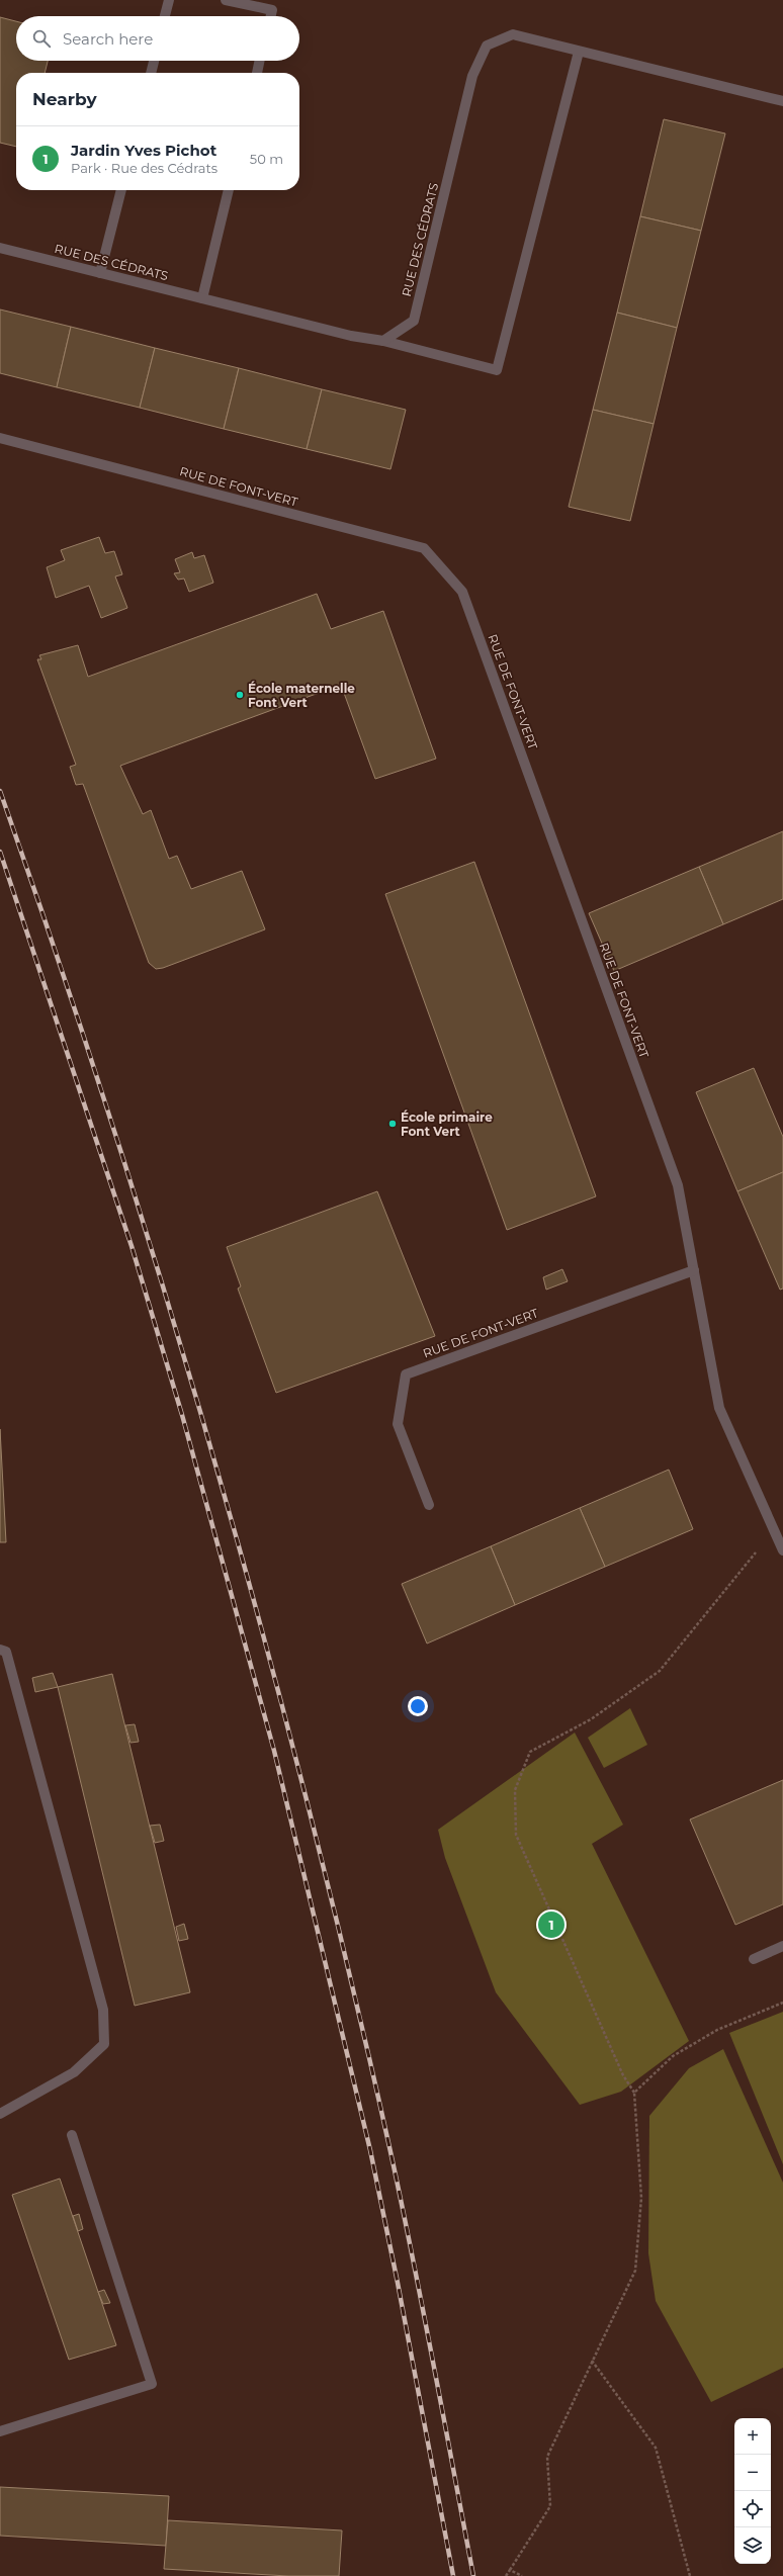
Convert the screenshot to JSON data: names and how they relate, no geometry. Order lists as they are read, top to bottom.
{
  "streets": {
    "street": ["RUE DES CÉDRATS", "RUE DE FONT-VERT"]
  },
  "places": ["École maternelle Font Vert", "École primaire Font Vert"],
  "page": {
    "search": "Search here",
    "heading": "Nearby",
    "list": [
      {
        "mark": "1",
        "name": "Jardin Yves Pichot",
        "note": "Park · Rue des Cédrats",
        "value": "50 m"
      }
    ],
    "pins": "1",
    "map_buttons": ["+", "−"]
  }
}
